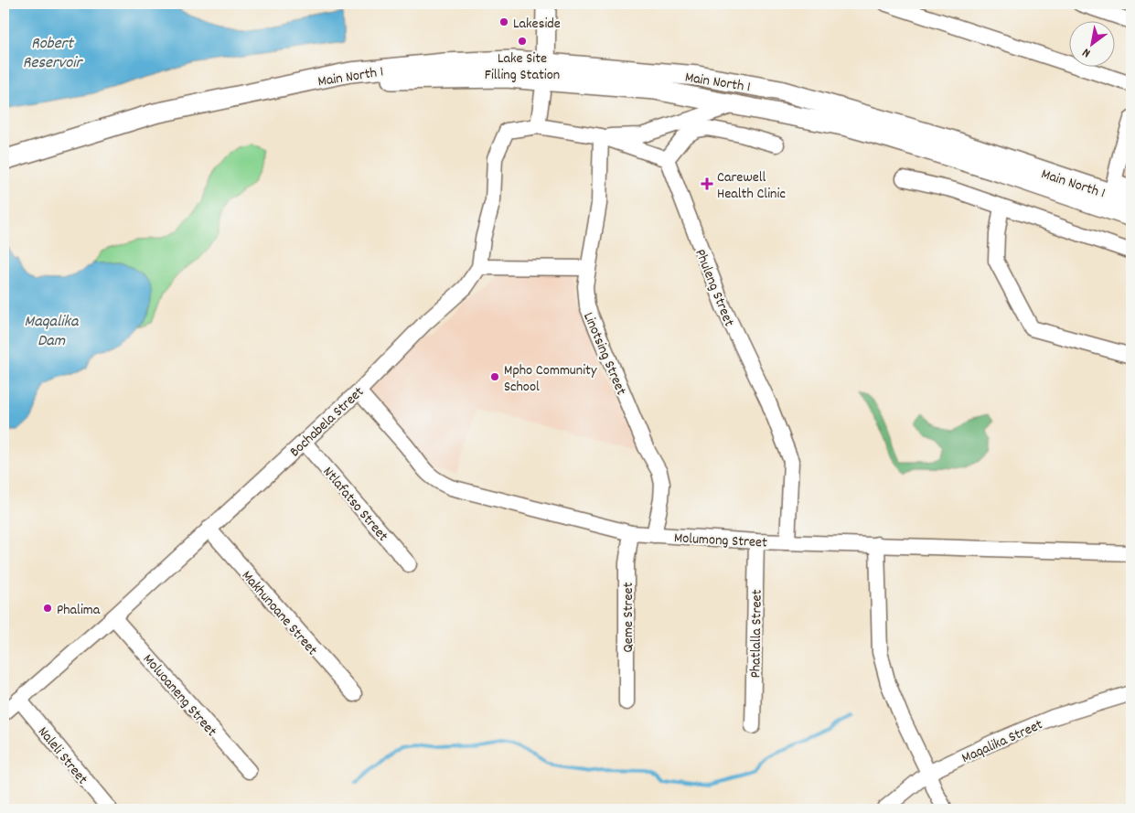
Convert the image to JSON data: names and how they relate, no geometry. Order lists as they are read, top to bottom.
{
  "streets": {
    "main road": ["Main North 1"],
    "street": [
      "Phuleng Street",
      "Linotsing Street",
      "Bochabela Street",
      "Ntlafatso Street",
      "Molumong Street",
      "Makhunoane Street",
      "Qeme Street",
      "Phatlalla Street",
      "Moluoaneng Street",
      "Maqalika Street",
      "Naleli Street"
    ]
  },
  "crossings": [
    ["Phuleng Street", "Molumong Street"],
    ["Linotsing Street", "Molumong Street"],
    ["Bochabela Street", "Ntlafatso Street"],
    ["Bochabela Street", "Molumong Street"],
    ["Bochabela Street", "Makhunoane Street"],
    ["Bochabela Street", "Moluoaneng Street"],
    ["Bochabela Street", "Naleli Street"],
    ["Molumong Street", "Qeme Street"],
    ["Molumong Street", "Phatlalla Street"]
  ],
  "water": ["Robert Reservoir", "Maqalika Dam"],
  "places": {
    "other": [
      "Lakeside",
      "Lake Site Filling Station",
      "Mpho Community School",
      "Phalima"
    ],
    "health": ["Carewell Health Clinic"]
  },
  "north": "bottom left"
}
